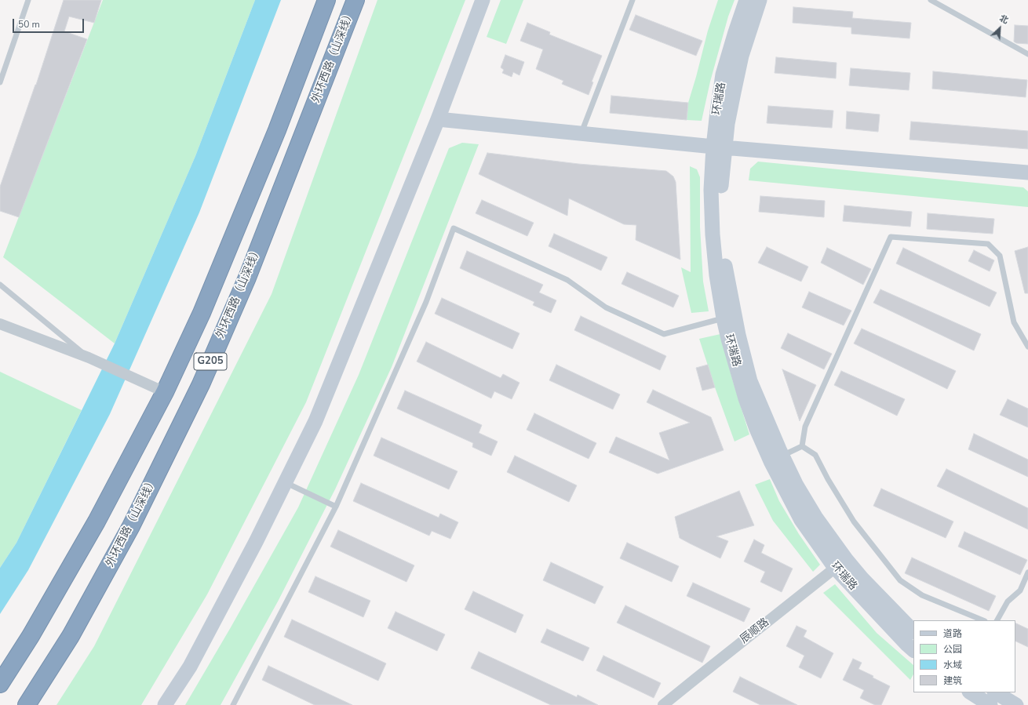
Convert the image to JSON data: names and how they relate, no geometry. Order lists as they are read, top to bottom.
{
  "streets": {
    "highway": ["外环西路（山深线）", "G205"],
    "street": ["环瑞路", "辰顺路"]
  },
  "crossings": [
    ["环瑞路", "辰顺路"]
  ],
  "legend": [
    "道路",
    "公园",
    "水域",
    "建筑"
  ],
  "scale_bar": "50 m",
  "north": "top right"
}
